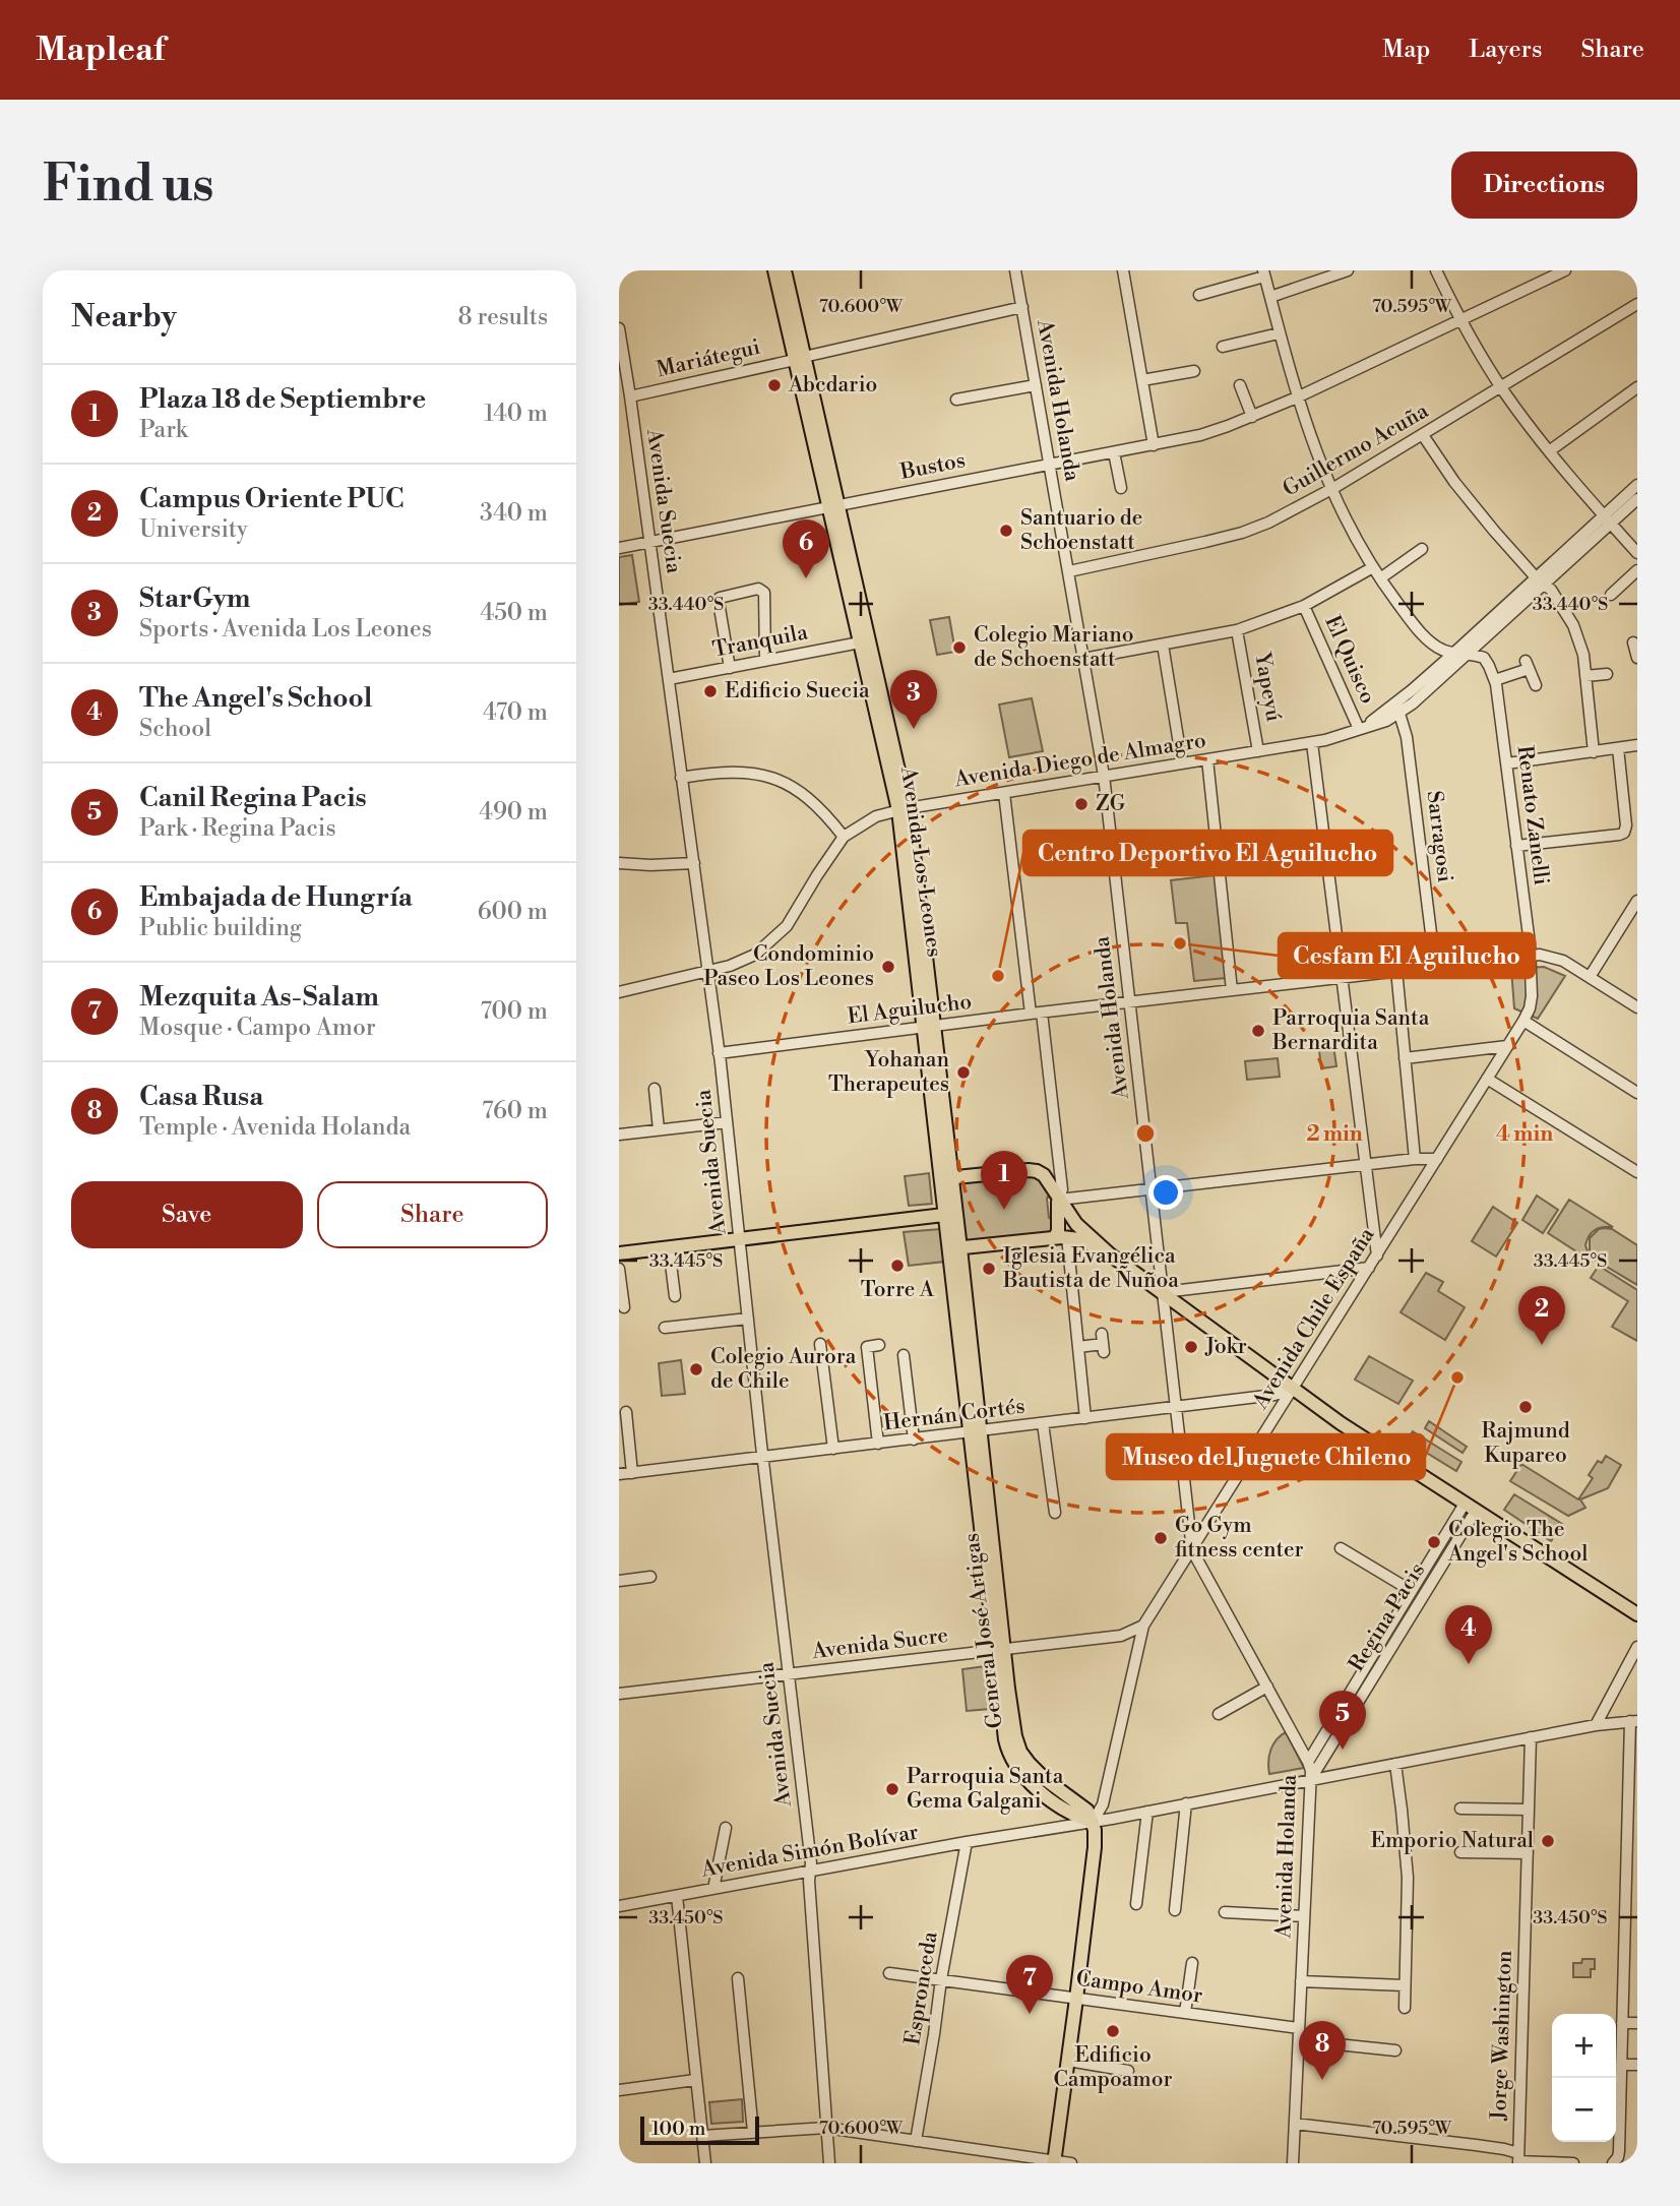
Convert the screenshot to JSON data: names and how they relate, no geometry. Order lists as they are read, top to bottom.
{
  "streets": {
    "main road": ["Avenida Los Leones", "Avenida Chile España", "General José Artigas"],
    "street": [
      "Mariátegui",
      "Avenida Holanda",
      "Guillermo Acuña",
      "Bustos",
      "Avenida Suecia",
      "Tranquila",
      "El Quisco",
      "Yapeyú",
      "Avenida Diego de Almagro",
      "Renato Zanelli",
      "Sarragosi",
      "El Aguilucho",
      "Hernán Cortés",
      "Regina Pacis",
      "Avenida Sucre",
      "Avenida Simón Bolívar",
      "Campo Amor",
      "Espronceda",
      "Jorge Washington"
    ]
  },
  "crossings": [
    ["Mariátegui", "Avenida Holanda"],
    ["Mariátegui", "Avenida Suecia"],
    ["Mariátegui", "Avenida Los Leones"],
    ["Avenida Holanda", "Guillermo Acuña"],
    ["Avenida Holanda", "Bustos"],
    ["Avenida Holanda", "Avenida Diego de Almagro"],
    ["Avenida Holanda", "El Aguilucho"],
    ["Avenida Holanda", "Avenida Chile España"],
    ["Avenida Holanda", "Hernán Cortés"],
    ["Avenida Holanda", "Regina Pacis"],
    ["Avenida Holanda", "Avenida Simón Bolívar"],
    ["Avenida Holanda", "Campo Amor"],
    ["Bustos", "Avenida Suecia"],
    ["Bustos", "Avenida Los Leones"],
    ["Avenida Suecia", "Tranquila"],
    ["Avenida Suecia", "Avenida Diego de Almagro"],
    ["Avenida Suecia", "El Aguilucho"],
    ["Avenida Suecia", "Hernán Cortés"],
    ["Avenida Suecia", "Avenida Sucre"],
    ["Avenida Suecia", "Avenida Simón Bolívar"],
    ["Tranquila", "Avenida Los Leones"],
    ["El Quisco", "Avenida Diego de Almagro"],
    ["Yapeyú", "Avenida Diego de Almagro"],
    ["Avenida Diego de Almagro", "Sarragosi"],
    ["Avenida Diego de Almagro", "Avenida Los Leones"],
    ["Renato Zanelli", "El Aguilucho"],
    ["Renato Zanelli", "Avenida Chile España"],
    ["Sarragosi", "El Aguilucho"],
    ["Avenida Los Leones", "El Aguilucho"],
    ["Avenida Los Leones", "General José Artigas"],
    ["El Aguilucho", "Avenida Chile España"],
    ["Avenida Chile España", "Hernán Cortés"],
    ["Avenida Chile España", "General José Artigas"],
    ["Avenida Chile España", "Avenida Sucre"],
    ["Avenida Chile España", "Avenida Simón Bolívar"],
    ["Avenida Chile España", "Campo Amor"],
    ["Hernán Cortés", "General José Artigas"],
    ["Regina Pacis", "Avenida Simón Bolívar"],
    ["General José Artigas", "Avenida Sucre"],
    ["General José Artigas", "Avenida Simón Bolívar"],
    ["Avenida Simón Bolívar", "Espronceda"],
    ["Avenida Simón Bolívar", "Jorge Washington"],
    ["Campo Amor", "Espronceda"]
  ],
  "places": [
    "Abcdario",
    "Santuario de Schoenstatt",
    "Colegio Mariano de Schoenstatt",
    "Edificio Suecia",
    "ZG",
    "Cesfam El Aguilucho",
    "Condominio Paseo Los Leones",
    "Centro Deportivo El Aguilucho",
    "Parroquia Santa Bernardita",
    "Yohanan Therapeutes",
    "Torre A",
    "Iglesia Evangélica Bautista de Ñuñoa",
    "Jokr",
    "Colegio Aurora de Chile",
    "Museo del Juguete Chileno",
    "Rajmund Kupareo",
    "Go Gym fitness center",
    "Colegio The Angel's School",
    "Parroquia Santa Gema Galgani",
    "Emporio Natural",
    "Edificio Campoamor"
  ],
  "scale_bar": "100 m",
  "page": {
    "header": "Mapleaf",
    "nav": ["Map", "Layers", "Share"],
    "buttons": [
      "Directions",
      ["Save", "Share"]
    ],
    "title": "Find us",
    "heading": ["Nearby", "8 results"],
    "list": [
      {
        "mark": "1",
        "name": "Plaza 18 de Septiembre",
        "note": "Park",
        "value": "140 m"
      },
      {
        "mark": "2",
        "name": "Campus Oriente PUC",
        "note": "University",
        "value": "340 m"
      },
      {
        "mark": "3",
        "name": "StarGym",
        "note": "Sports · Avenida Los Leones",
        "value": "450 m"
      },
      {
        "mark": "4",
        "name": "The Angel's School",
        "note": "School",
        "value": "470 m"
      },
      {
        "mark": "5",
        "name": "Canil Regina Pacis",
        "note": "Park · Regina Pacis",
        "value": "490 m"
      },
      {
        "mark": "6",
        "name": "Embajada de Hungría",
        "note": "Public building",
        "value": "600 m"
      },
      {
        "mark": "7",
        "name": "Mezquita As-Salam",
        "note": "Mosque · Campo Amor",
        "value": "700 m"
      },
      {
        "mark": "8",
        "name": "Casa Rusa",
        "note": "Temple · Avenida Holanda",
        "value": "760 m"
      }
    ],
    "pins": [
      "6",
      "3",
      "1",
      "2",
      "4",
      "5",
      "7",
      "8"
    ],
    "map_buttons": ["+", "−"],
    "scale": "100 m"
  },
  "coordinates": [
    "70.600°W",
    "70.595°W",
    "33.440°S",
    "33.445°S",
    "33.450°S"
  ],
  "rings": ["2 min", "4 min"]
}
